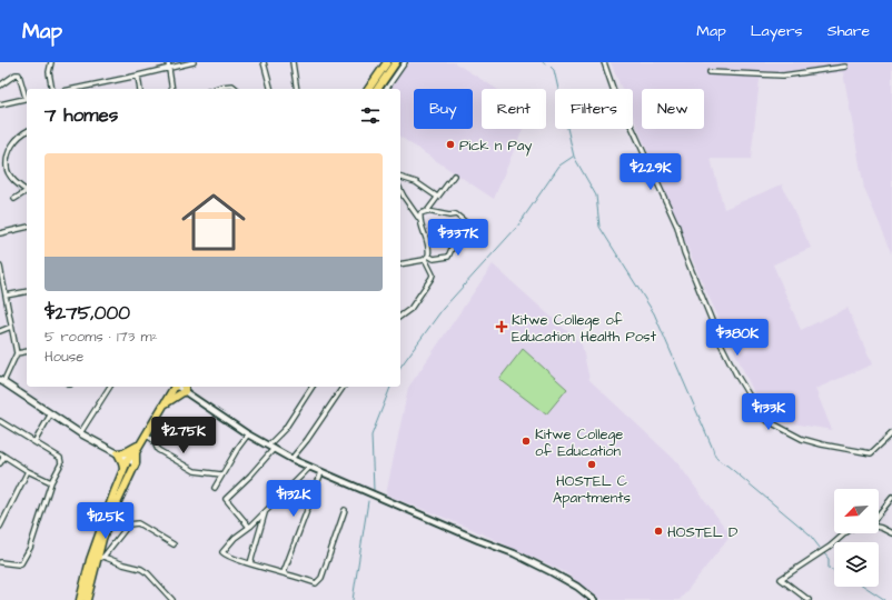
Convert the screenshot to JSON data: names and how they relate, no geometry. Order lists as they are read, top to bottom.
{
  "places": {
    "other": [
      "Pick n Pay",
      "Kitwe College of Education",
      "HOSTEL C Apartments",
      "HOSTEL D"
    ],
    "health": ["Kitwe College of Education Health Post"]
  },
  "north": "bottom left",
  "page": {
    "header": "Map",
    "nav": ["Map", "Layers", "Share"],
    "chip": [
      "Buy",
      "Rent",
      "Filters",
      "New"
    ],
    "heading": "7 homes",
    "list": [
      {
        "name": "$275,000",
        "note": "5 rooms · 173 m² · House"
      }
    ],
    "price": [
      "$229K",
      "$337K",
      "$380K",
      "$133K",
      "$275K",
      "$132K",
      "$125K"
    ]
  }
}
